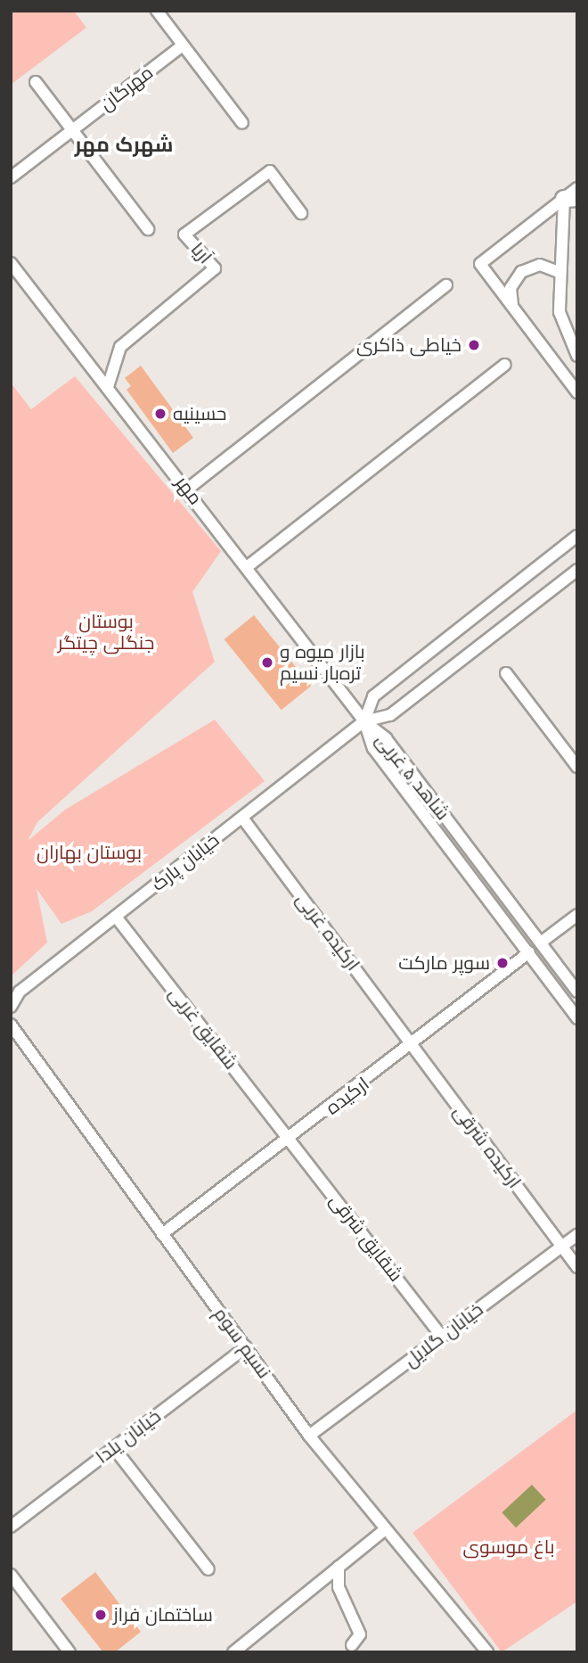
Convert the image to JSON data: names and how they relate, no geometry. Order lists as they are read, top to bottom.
{
  "streets": {
    "street": [
      "مهرگان",
      "آریا",
      "مهر",
      "شاهد ۵ غربی",
      "خیابان پارک",
      "ارکیده غربی",
      "شقایق غربی",
      "ارکیده",
      "ارکیده شرقی",
      "شقایق شرقی",
      "خیابان گلایل",
      "نسیم سوم",
      "خیابان یلدا"
    ]
  },
  "crossings": [
    ["آریا", "مهر"],
    ["مهر", "شاهد ۵ غربی"],
    ["مهر", "خیابان پارک"],
    ["شاهد ۵ غربی", "خیابان پارک"],
    ["شاهد ۵ غربی", "ارکیده"],
    ["خیابان پارک", "ارکیده غربی"],
    ["خیابان پارک", "شقایق غربی"],
    ["ارکیده غربی", "ارکیده"],
    ["ارکیده غربی", "ارکیده شرقی"],
    ["شقایق غربی", "ارکیده"],
    ["شقایق غربی", "شقایق شرقی"],
    ["ارکیده", "ارکیده شرقی"],
    ["ارکیده", "شقایق شرقی"],
    ["ارکیده", "نسیم سوم"],
    ["ارکیده شرقی", "خیابان گلایل"],
    ["شقایق شرقی", "خیابان گلایل"],
    ["خیابان گلایل", "نسیم سوم"],
    ["نسیم سوم", "خیابان یلدا"]
  ],
  "districts": ["شهرک مهر"],
  "parks": ["بوستان جنگلی چیتگر", "بوستان بهاران", "باغ موسوی"],
  "places": [
    "خیاطی ذاکری",
    "حسینیه",
    "بازار میوه و تره‌بار نسیم",
    "سوپر مارکت",
    "ساختمان فراز"
  ]
}
